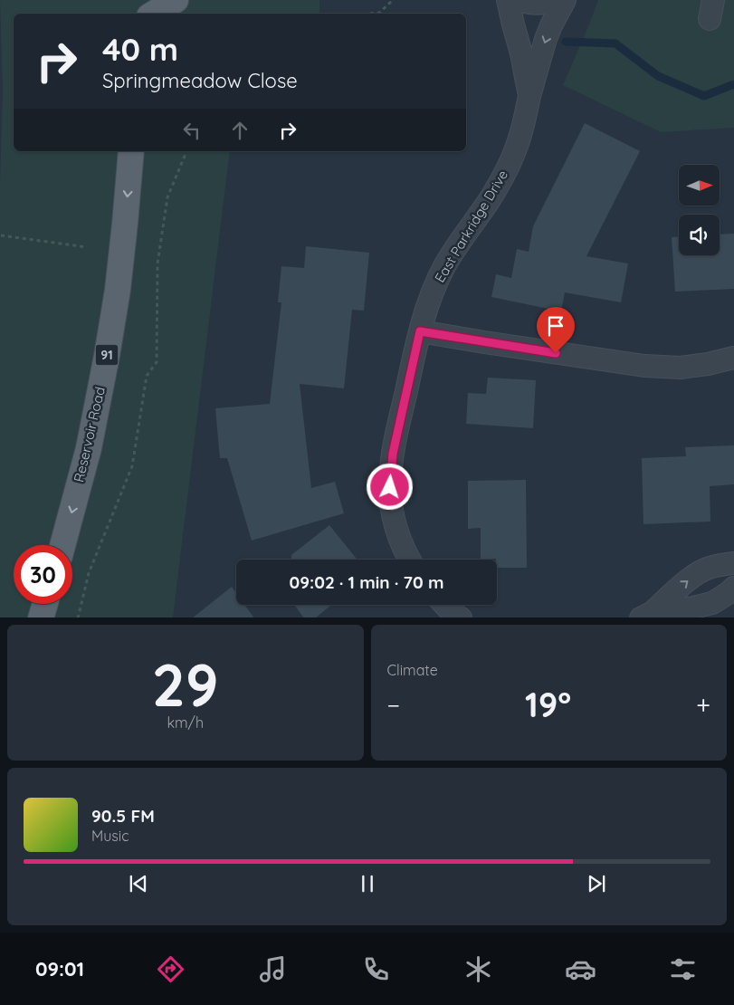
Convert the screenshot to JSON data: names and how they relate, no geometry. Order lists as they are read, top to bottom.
{
  "streets": {
    "main road": ["91", "Reservoir Road"],
    "street": ["East Parkridge Drive"]
  },
  "one_way": ["Reservoir Road"],
  "north": "right",
  "page": {
    "turn": ["40 m", "Springmeadow Close"],
    "limit": "30",
    "trip": "09:02 · 1 min · 70 m",
    "tile": [
      ["29", "km/h"],
      "Climate"
    ],
    "heat": ["−", "19°", "+"],
    "song": ["90.5 FM", "Music"],
    "tabs": "09:01"
  }
}
